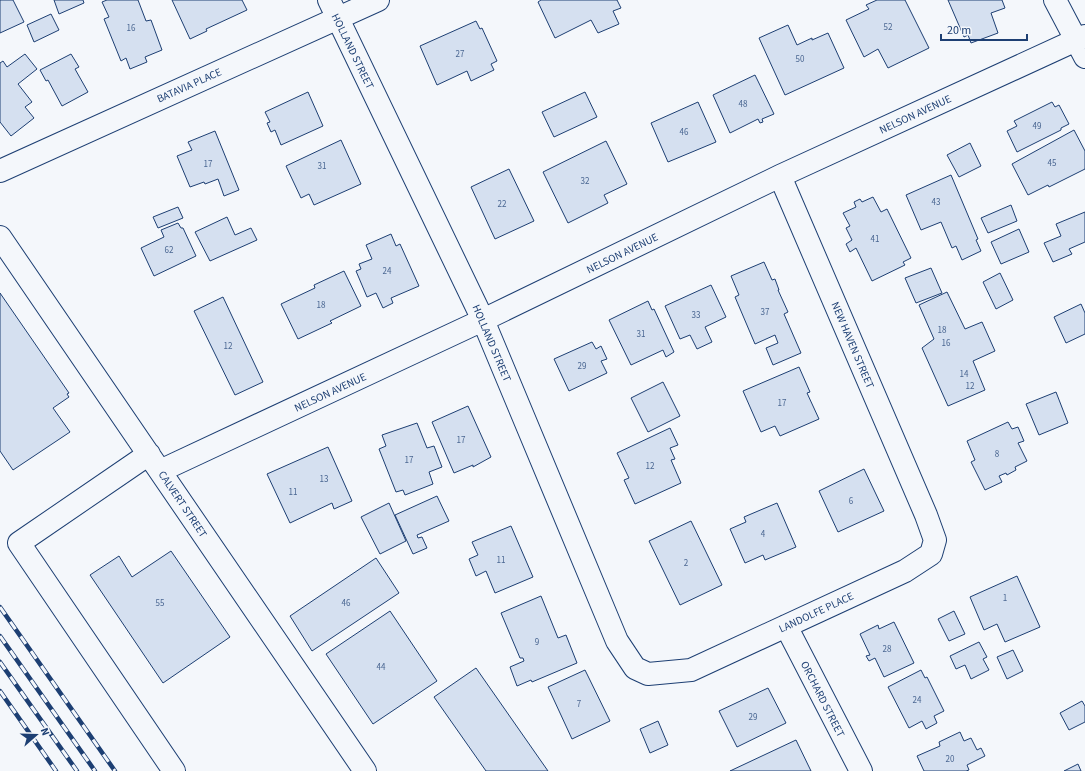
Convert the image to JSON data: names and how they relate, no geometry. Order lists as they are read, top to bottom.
{
  "streets": {
    "street": [
      "HOLLAND STREET",
      "BATAVIA PLACE",
      "NELSON AVENUE",
      "NEW HAVEN STREET",
      "CALVERT STREET",
      "LANDOLFE PLACE",
      "ORCHARD STREET"
    ]
  },
  "crossings": [
    ["HOLLAND STREET", "BATAVIA PLACE"],
    ["HOLLAND STREET", "NELSON AVENUE"],
    ["HOLLAND STREET", "LANDOLFE PLACE"],
    ["NELSON AVENUE", "NEW HAVEN STREET"],
    ["NELSON AVENUE", "CALVERT STREET"],
    ["NEW HAVEN STREET", "LANDOLFE PLACE"],
    ["LANDOLFE PLACE", "ORCHARD STREET"]
  ],
  "house_numbers": [
    "52",
    "16",
    "27",
    "50",
    "48",
    "49",
    "46",
    "45",
    "17",
    "31",
    "32",
    "43",
    "22",
    "41",
    "62",
    "24",
    "18",
    "37",
    "33",
    "18",
    "31",
    "16",
    "12",
    "29",
    "14",
    "12",
    "17",
    "17",
    "8",
    "17",
    "12",
    "13",
    "11",
    "6",
    "4",
    "11",
    "2",
    "1",
    "55",
    "46",
    "9",
    "28",
    "44",
    "24",
    "7",
    "29",
    "20"
  ],
  "scale_bar": "20 m",
  "north": "right"
}
